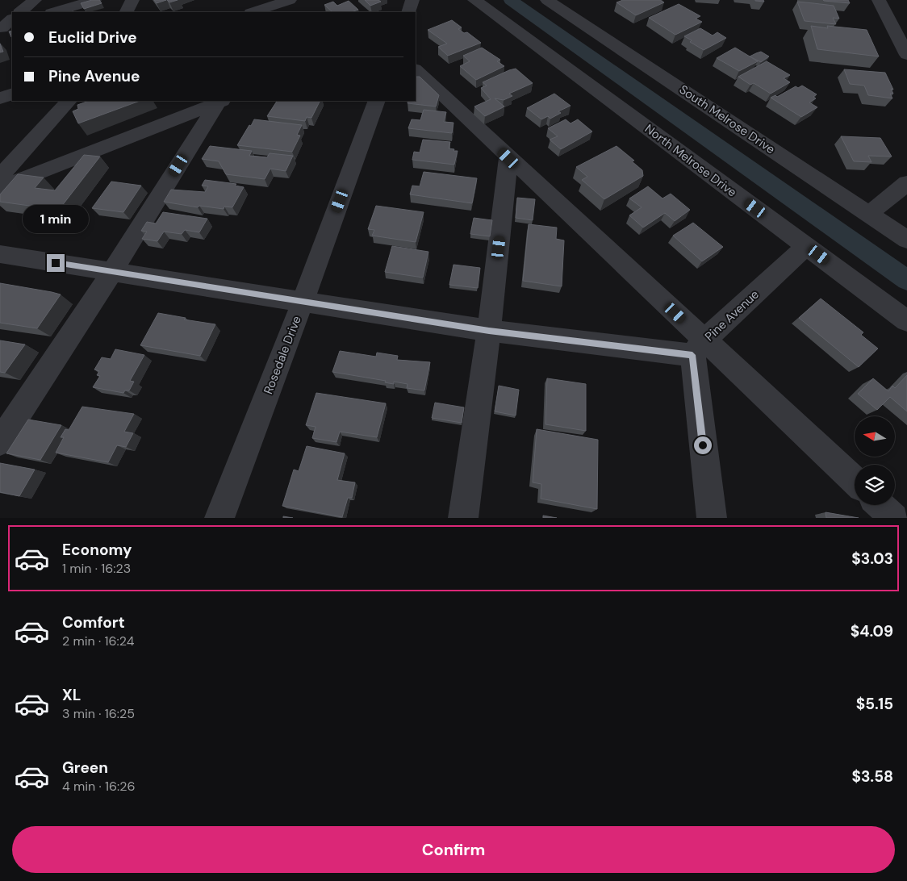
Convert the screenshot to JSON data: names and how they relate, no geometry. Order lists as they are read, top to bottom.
{
  "streets": {
    "street": [
      "South Melrose Drive",
      "North Melrose Drive",
      "Pine Avenue",
      "Rosedale Drive"
    ]
  },
  "crossings": [
    ["North Melrose Drive", "Pine Avenue"]
  ],
  "north": "left",
  "page": {
    "banner": ["Euclid Drive", "Pine Avenue"],
    "bubble": "1 min",
    "list": [
      {
        "name": "Economy",
        "note": "1 min · 16:23",
        "value": "$3.03"
      },
      {
        "name": "Comfort",
        "note": "2 min · 16:24",
        "value": "$4.09"
      },
      {
        "name": "XL",
        "note": "3 min · 16:25",
        "value": "$5.15"
      },
      {
        "name": "Green",
        "note": "4 min · 16:26",
        "value": "$3.58"
      }
    ],
    "buttons": "Confirm"
  }
}
